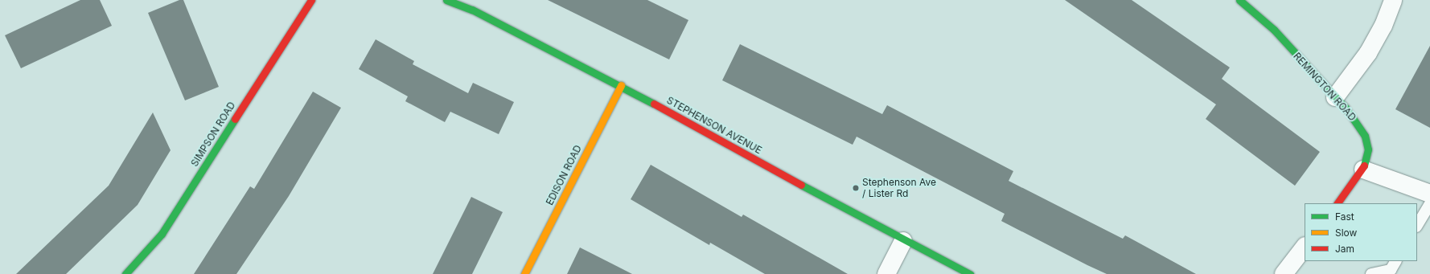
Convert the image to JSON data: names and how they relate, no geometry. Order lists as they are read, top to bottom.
{
  "streets": {
    "street": [
      "REMINGTON ROAD",
      "STEPHENSON AVENUE",
      "SIMPSON ROAD",
      "EDISON ROAD"
    ]
  },
  "crossings": [
    ["STEPHENSON AVENUE", "EDISON ROAD"]
  ],
  "places": ["Stephenson Ave / Lister Rd"],
  "legend": ["Fast", "Slow", "Jam"]
}
